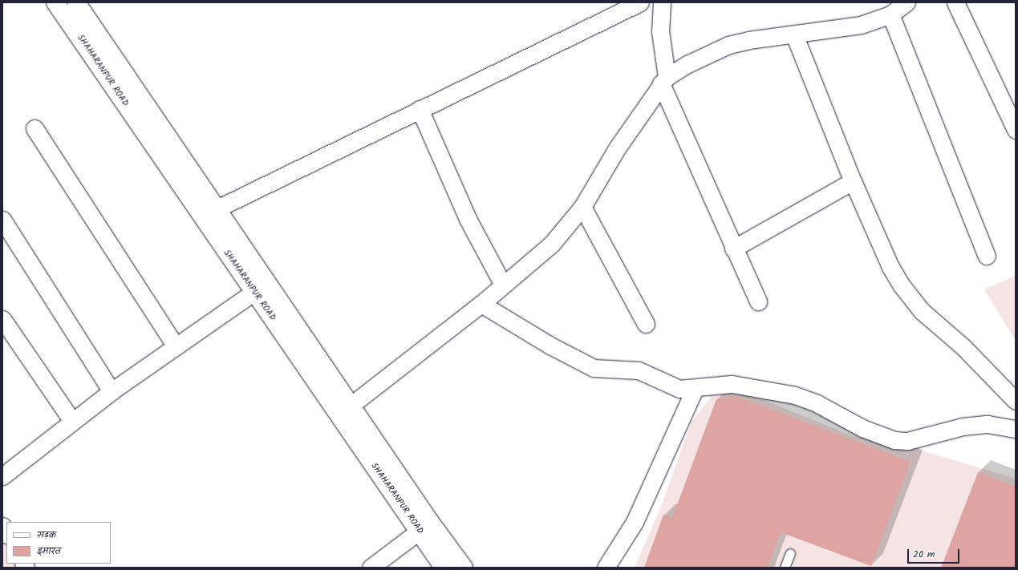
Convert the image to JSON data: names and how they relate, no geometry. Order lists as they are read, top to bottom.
{
  "streets": {
    "main road": ["SHAHARANPUR ROAD"]
  },
  "legend": ["सड़क", "इमारत"],
  "scale_bar": "20 m"
}
